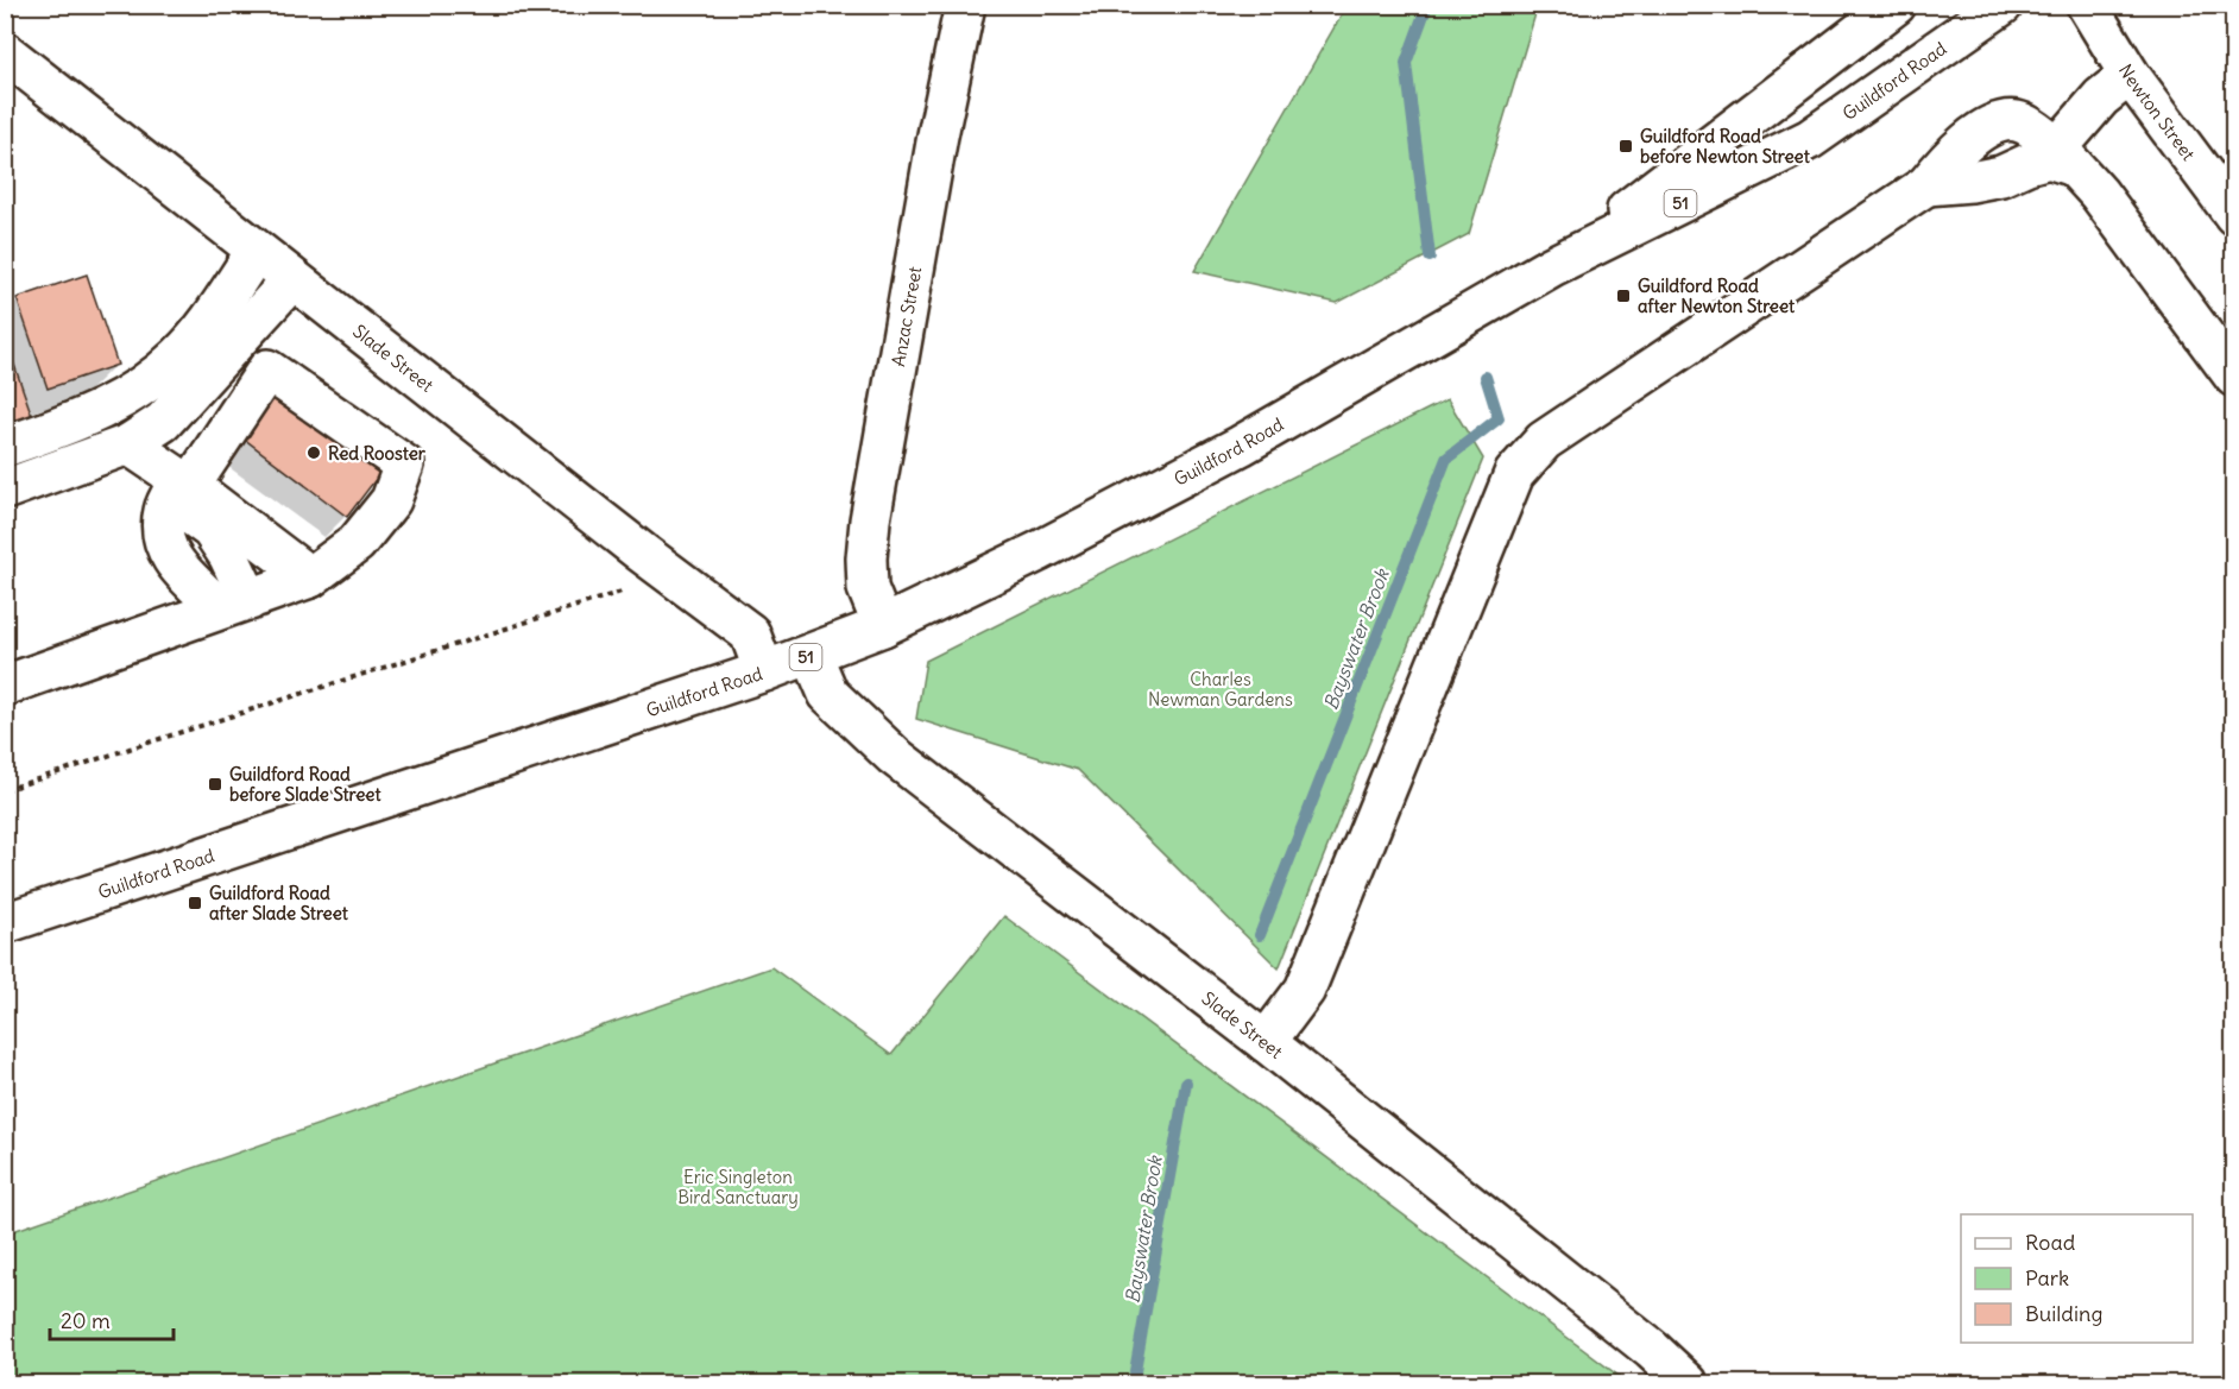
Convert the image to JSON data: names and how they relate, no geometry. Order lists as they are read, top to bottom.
{
  "streets": {
    "main road": [
      "Guildford Road",
      "Newton Street",
      "51",
      "Anzac Street",
      "Slade Street"
    ]
  },
  "crossings": [
    ["Guildford Road", "Anzac Street"],
    ["Guildford Road", "Slade Street"]
  ],
  "water": ["Bayswater Brook"],
  "parks": ["Charles Newman Gardens", "Eric Singleton Bird Sanctuary"],
  "places": {
    "transit": [
      "Guildford Road before Newton Street",
      "Guildford Road after Newton Street",
      "Guildford Road before Slade Street",
      "Guildford Road after Slade Street"
    ],
    "other": ["Red Rooster"]
  },
  "legend": ["Road", "Park", "Building"],
  "scale_bar": "20 m"
}
